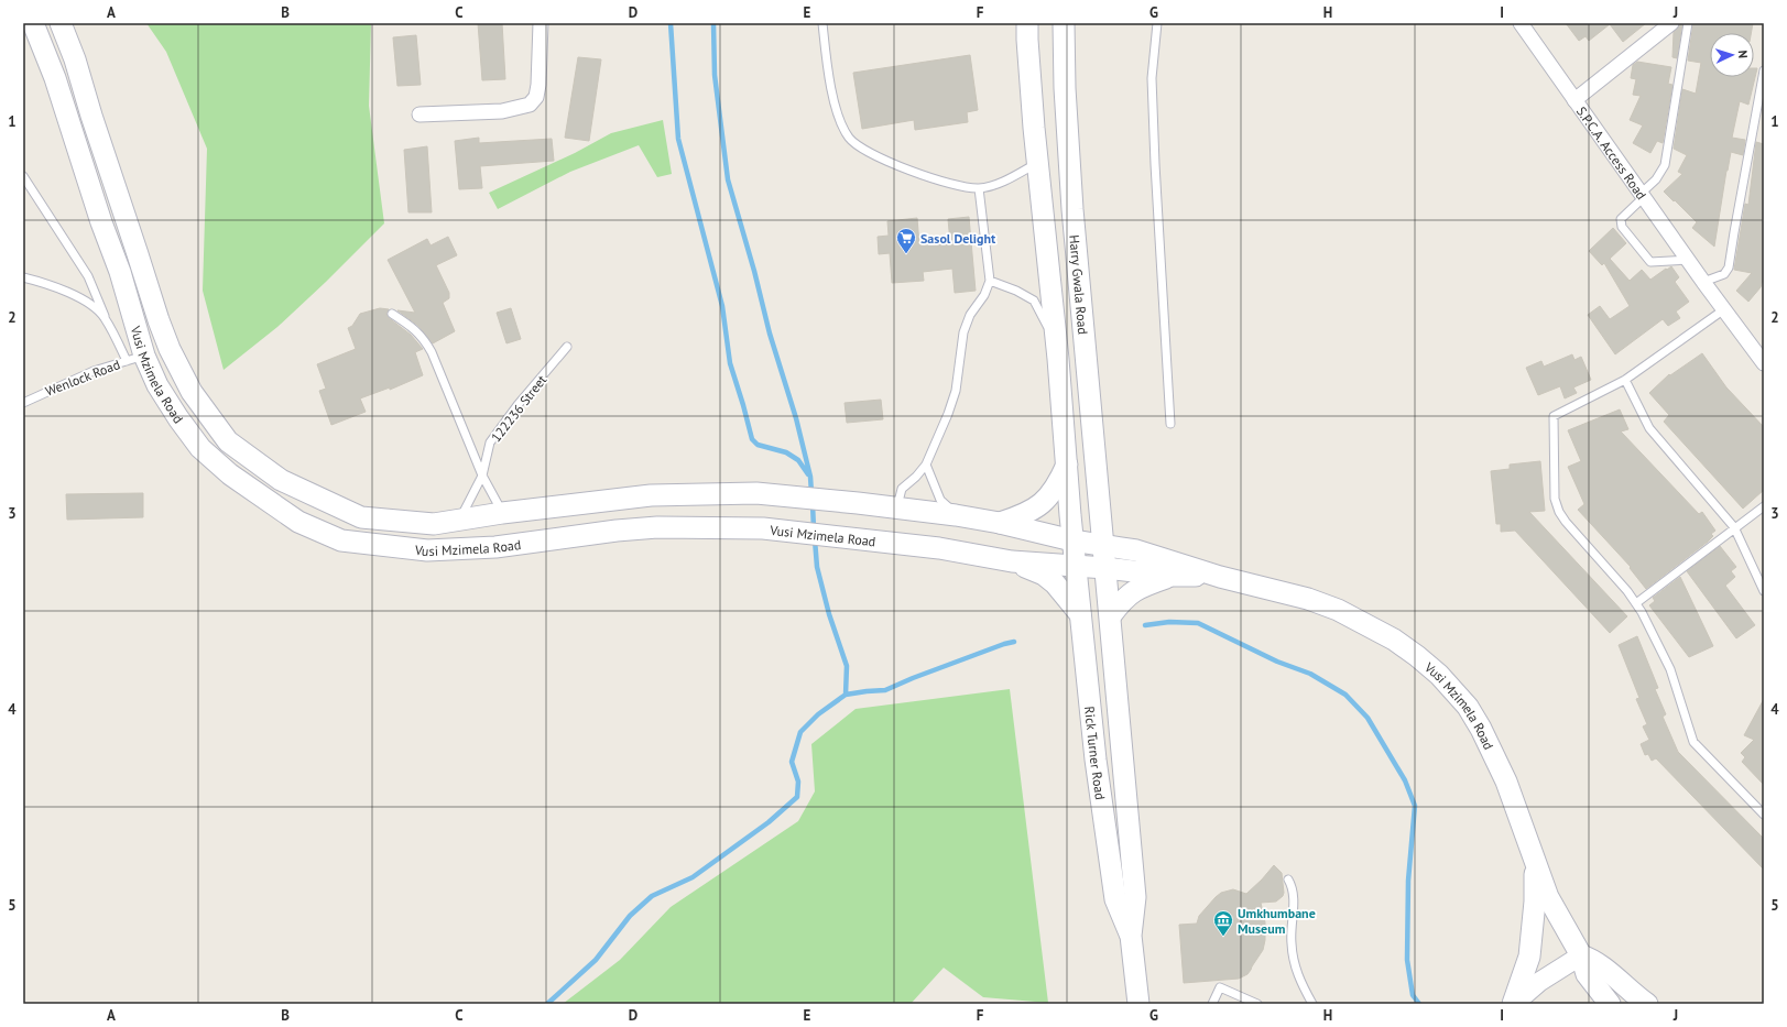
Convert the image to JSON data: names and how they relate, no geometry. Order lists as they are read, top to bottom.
{
  "streets": {
    "main road": ["Harry Gwala Road", "Vusi Mzimela Road", "Rick Turner Road"],
    "street": ["S.P.C.A. Access Road"],
    "lane": ["Wenlock Road", "122236 Street"]
  },
  "crossings": [
    ["Harry Gwala Road", "Vusi Mzimela Road"],
    ["Harry Gwala Road", "Rick Turner Road"],
    ["Vusi Mzimela Road", "Wenlock Road"],
    ["Vusi Mzimela Road", "122236 Street"],
    ["Vusi Mzimela Road", "Rick Turner Road"]
  ],
  "places": {
    "supermarket": ["Sasol Delight"],
    "museum": ["Umkhumbane Museum"]
  },
  "north": "right",
  "grid": {
    "columns": [
      "A",
      "B",
      "C",
      "D",
      "E",
      "F",
      "G",
      "H",
      "I",
      "J"
    ],
    "rows": [
      "1",
      "2",
      "3",
      "4",
      "5"
    ]
  }
}
